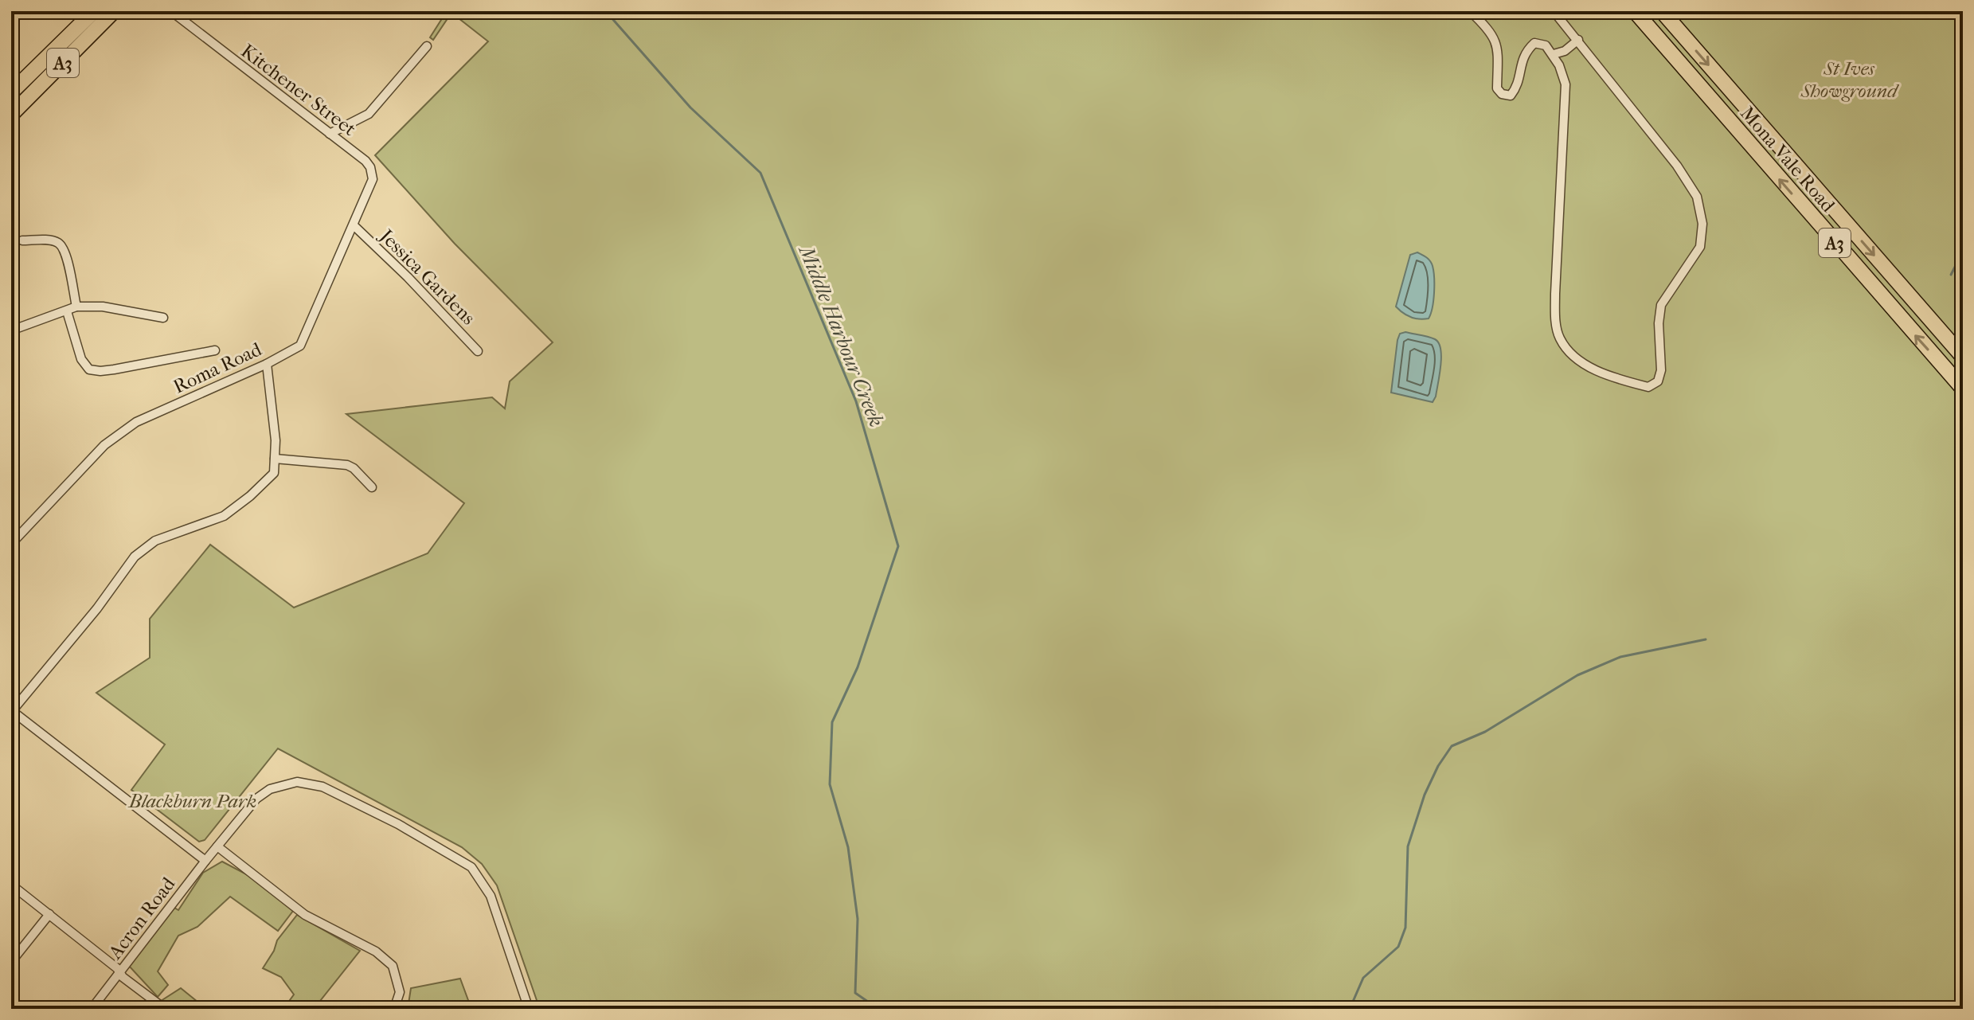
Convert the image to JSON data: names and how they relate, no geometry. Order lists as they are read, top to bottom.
{
  "streets": {
    "highway": ["A3", "Mona Vale Road"],
    "street": [
      "Kitchener Street",
      "Jessica Gardens",
      "Roma Road",
      "Acron Road"
    ]
  },
  "crossings": [
    ["Kitchener Street", "Roma Road"],
    ["Jessica Gardens", "Roma Road"]
  ],
  "water": ["Middle Harbour Creek"],
  "parks": ["St Ives Showground", "Blackburn Park"]
}
